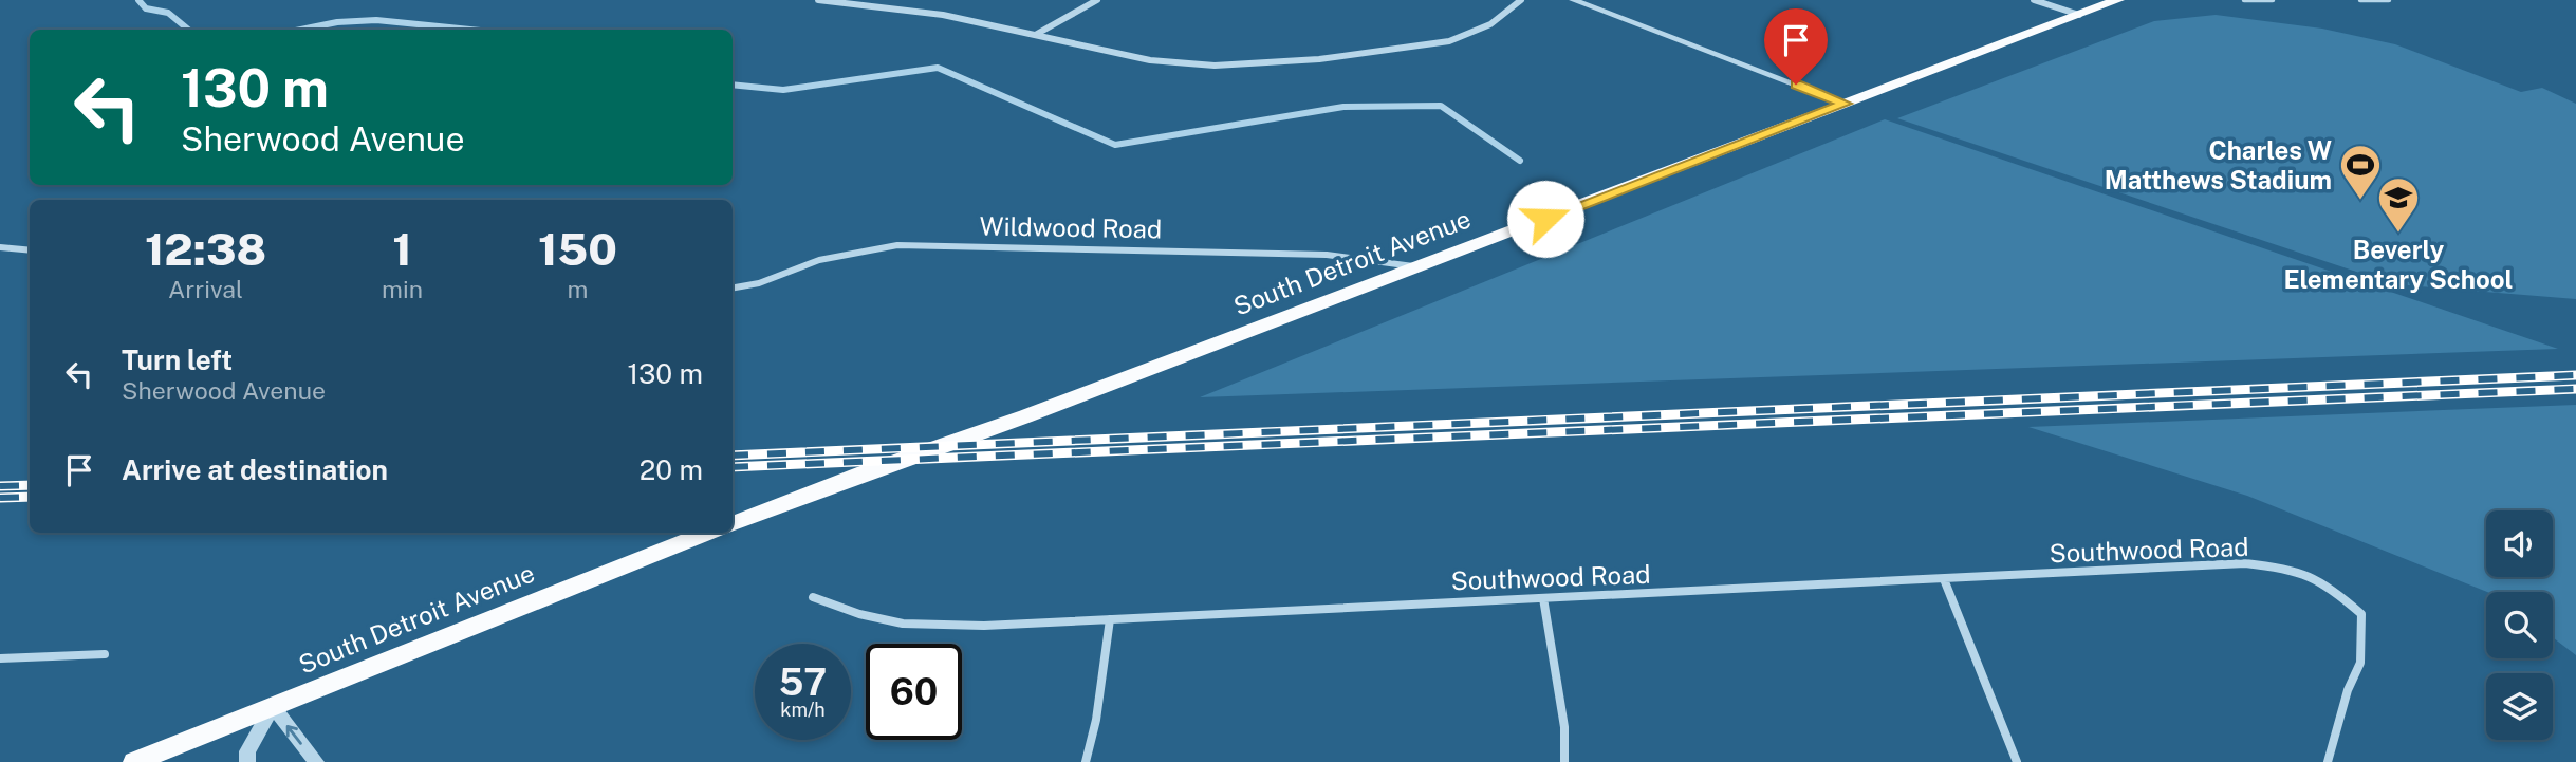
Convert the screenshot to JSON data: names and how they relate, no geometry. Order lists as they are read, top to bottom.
{
  "streets": {
    "main road": ["South Detroit Avenue"],
    "street": ["Wildwood Road", "Southwood Road"]
  },
  "crossings": [
    ["Wildwood Road", "South Detroit Avenue"]
  ],
  "places": {
    "sports": ["Charles W Matthews Stadium"],
    "school or university": ["Beverly Elementary School"]
  },
  "page": {
    "turn": ["130 m", "Sherwood Avenue"],
    "eta": [
      "12:38",
      "Arrival",
      "1",
      "min",
      "150",
      "m"
    ],
    "list": [
      {
        "name": "Turn left",
        "note": "Sherwood Avenue",
        "value": "130 m"
      },
      {
        "name": "Arrive at destination",
        "value": "20 m"
      }
    ],
    "speed": "57 km/h",
    "limit": "60"
  }
}
